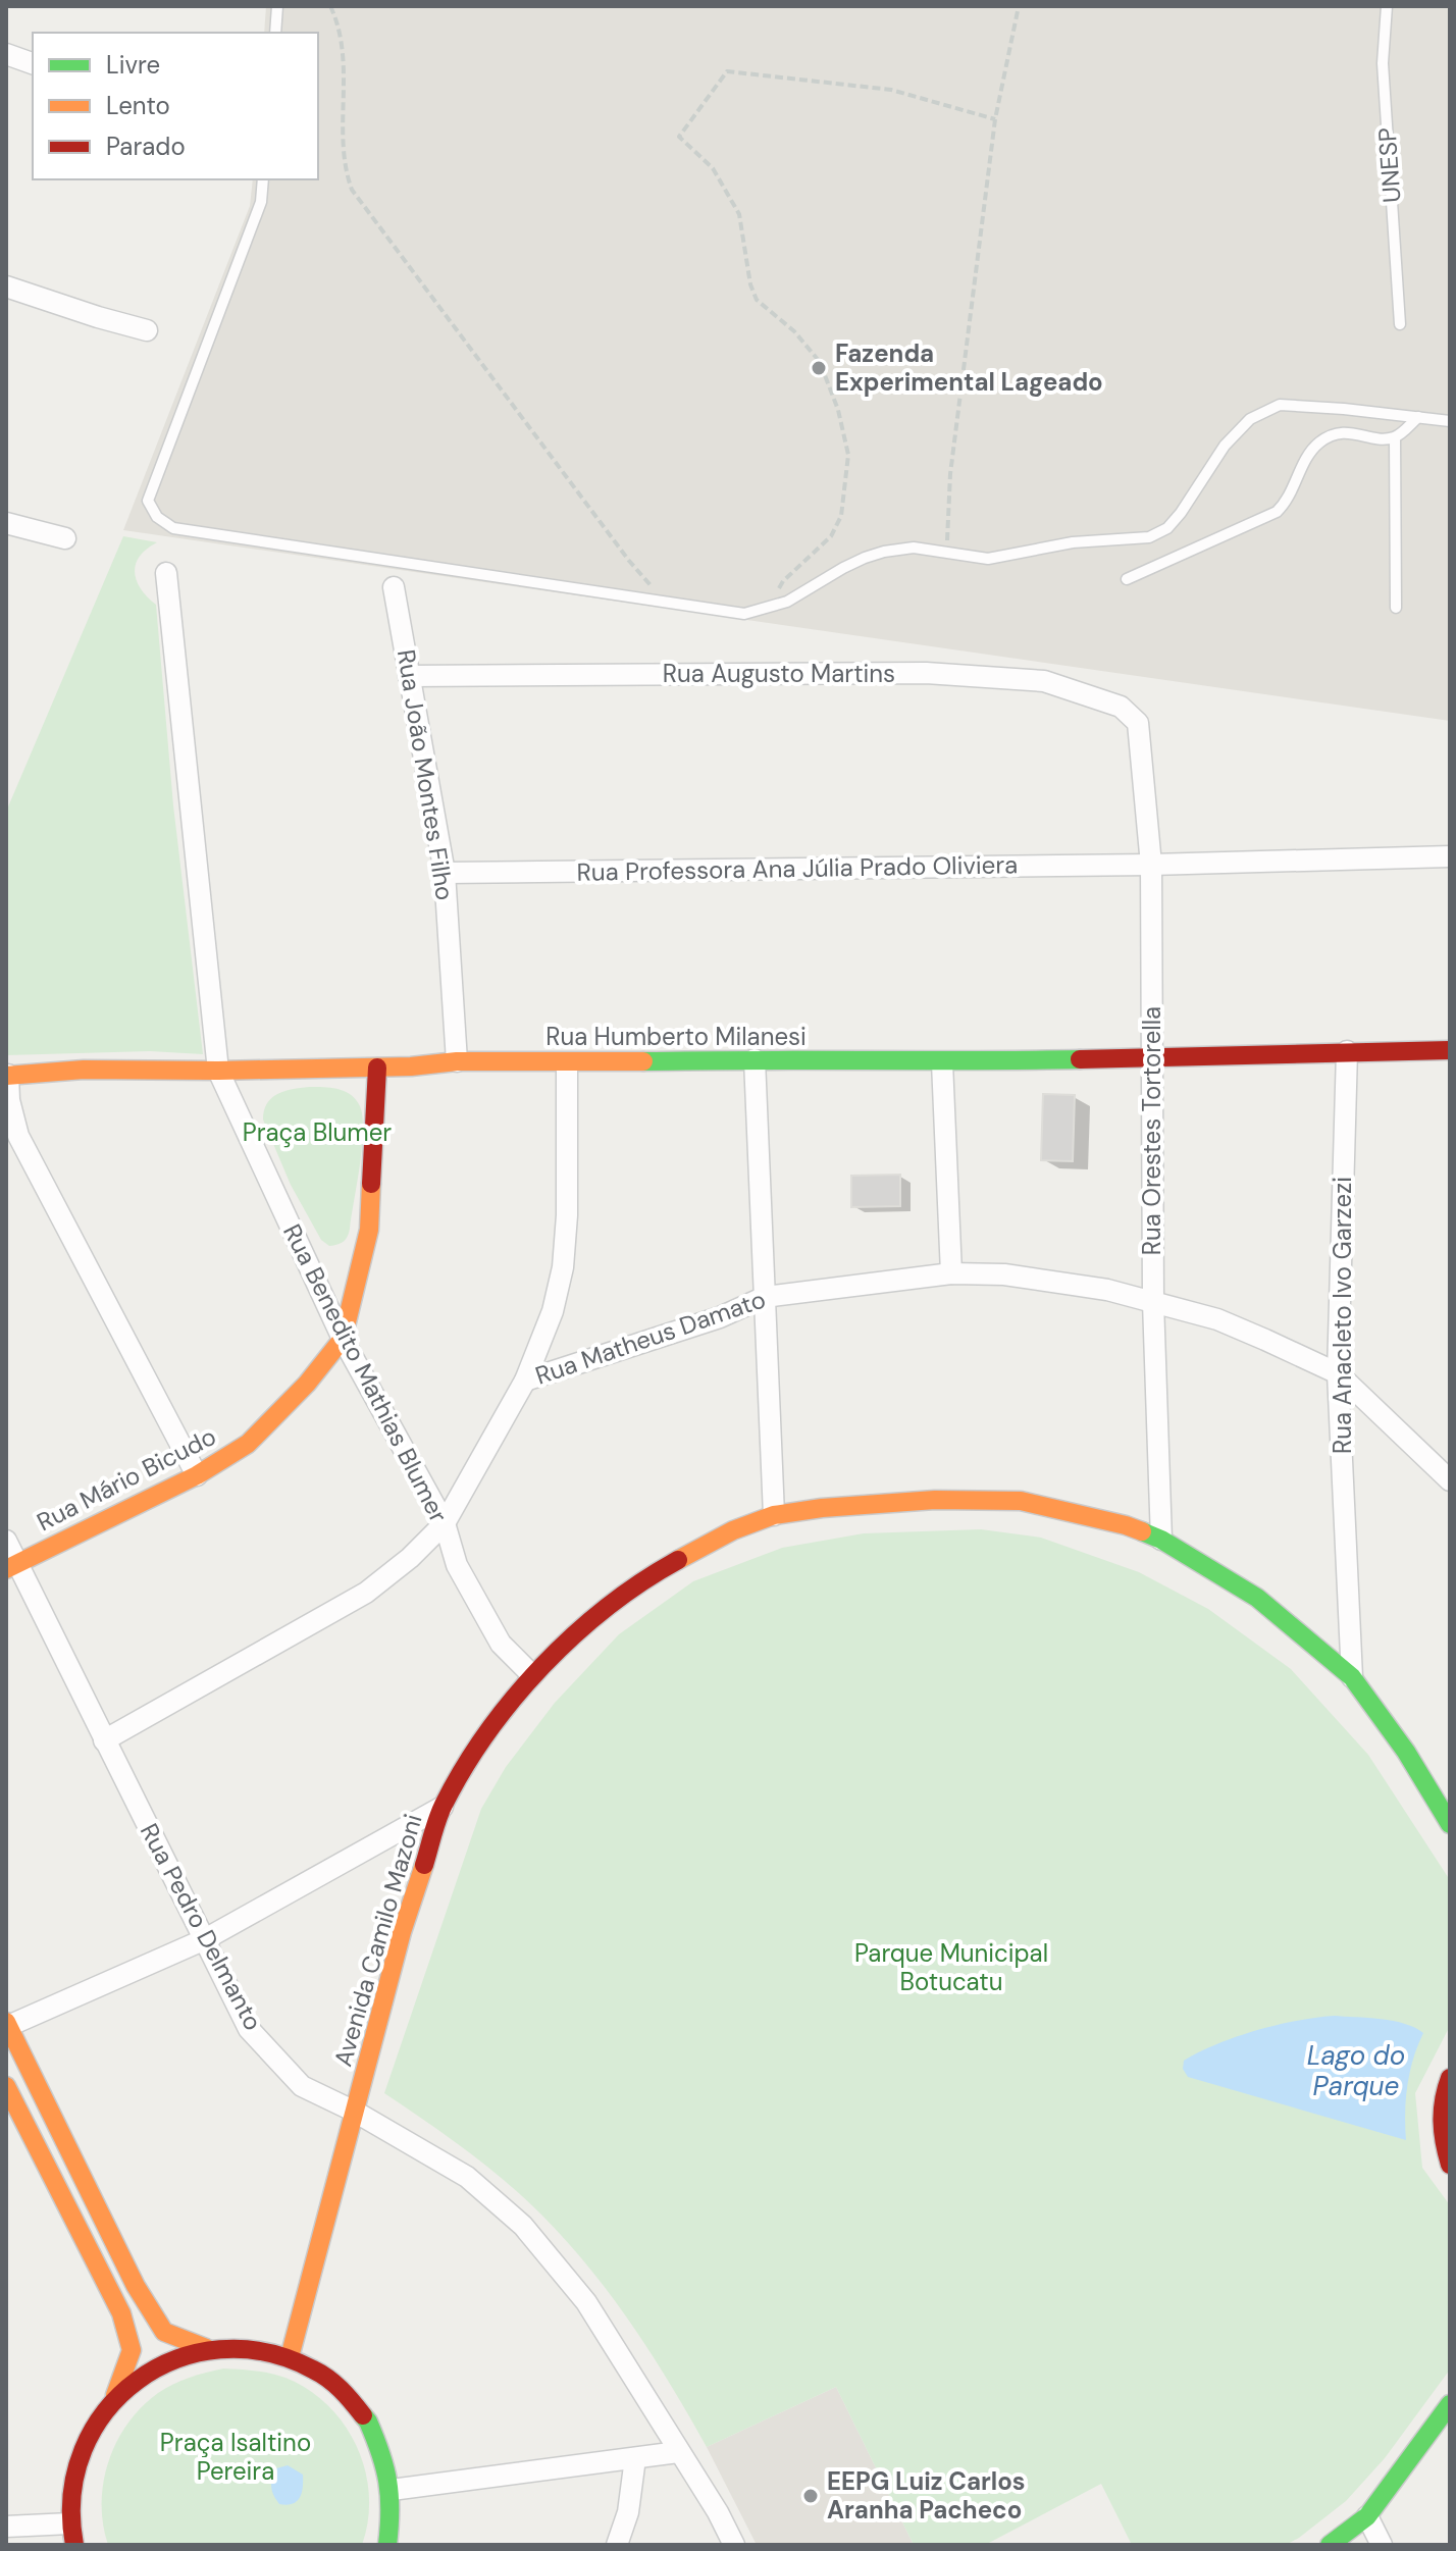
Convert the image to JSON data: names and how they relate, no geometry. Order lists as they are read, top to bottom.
{
  "streets": {
    "main road": ["Rua Humberto Milanesi", "Rua Mário Bicudo", "Avenida Camilo Mazoni"],
    "street": [
      "Rua Augusto Martins",
      "Rua João Montes Filho",
      "Rua Professora Ana Júlia Prado Oliviera",
      "Rua Orestes Tortorella",
      "Rua Anacleto Ivo Garzezi",
      "Rua Matheus Damato",
      "Rua Benedito Mathias Blumer",
      "Rua Pedro Delmanto"
    ],
    "lane": ["UNESP"]
  },
  "crossings": [
    ["Rua Augusto Martins", "Rua João Montes Filho"],
    ["Rua Augusto Martins", "Rua Orestes Tortorella"],
    ["Rua João Montes Filho", "Rua Professora Ana Júlia Prado Oliviera"],
    ["Rua João Montes Filho", "Rua Humberto Milanesi"],
    ["Rua Professora Ana Júlia Prado Oliviera", "Rua Orestes Tortorella"],
    ["Rua Humberto Milanesi", "Rua Orestes Tortorella"],
    ["Rua Humberto Milanesi", "Rua Anacleto Ivo Garzezi"],
    ["Rua Humberto Milanesi", "Rua Benedito Mathias Blumer"],
    ["Rua Humberto Milanesi", "Rua Mário Bicudo"],
    ["Rua Orestes Tortorella", "Rua Matheus Damato"],
    ["Rua Orestes Tortorella", "Avenida Camilo Mazoni"],
    ["Rua Anacleto Ivo Garzezi", "Rua Matheus Damato"],
    ["Rua Anacleto Ivo Garzezi", "Avenida Camilo Mazoni"],
    ["Rua Benedito Mathias Blumer", "Rua Mário Bicudo"],
    ["Rua Benedito Mathias Blumer", "Avenida Camilo Mazoni"],
    ["Rua Mário Bicudo", "Rua Pedro Delmanto"],
    ["Rua Pedro Delmanto", "Avenida Camilo Mazoni"]
  ],
  "water": ["Lago do Parque"],
  "parks": ["Praça Blumer", "Parque Municipal Botucatu", "Praça Isaltino Pereira"],
  "places": ["Fazenda Experimental Lageado", "EEPG Luiz Carlos Aranha Pacheco"],
  "legend": ["Livre", "Lento", "Parado"]
}
